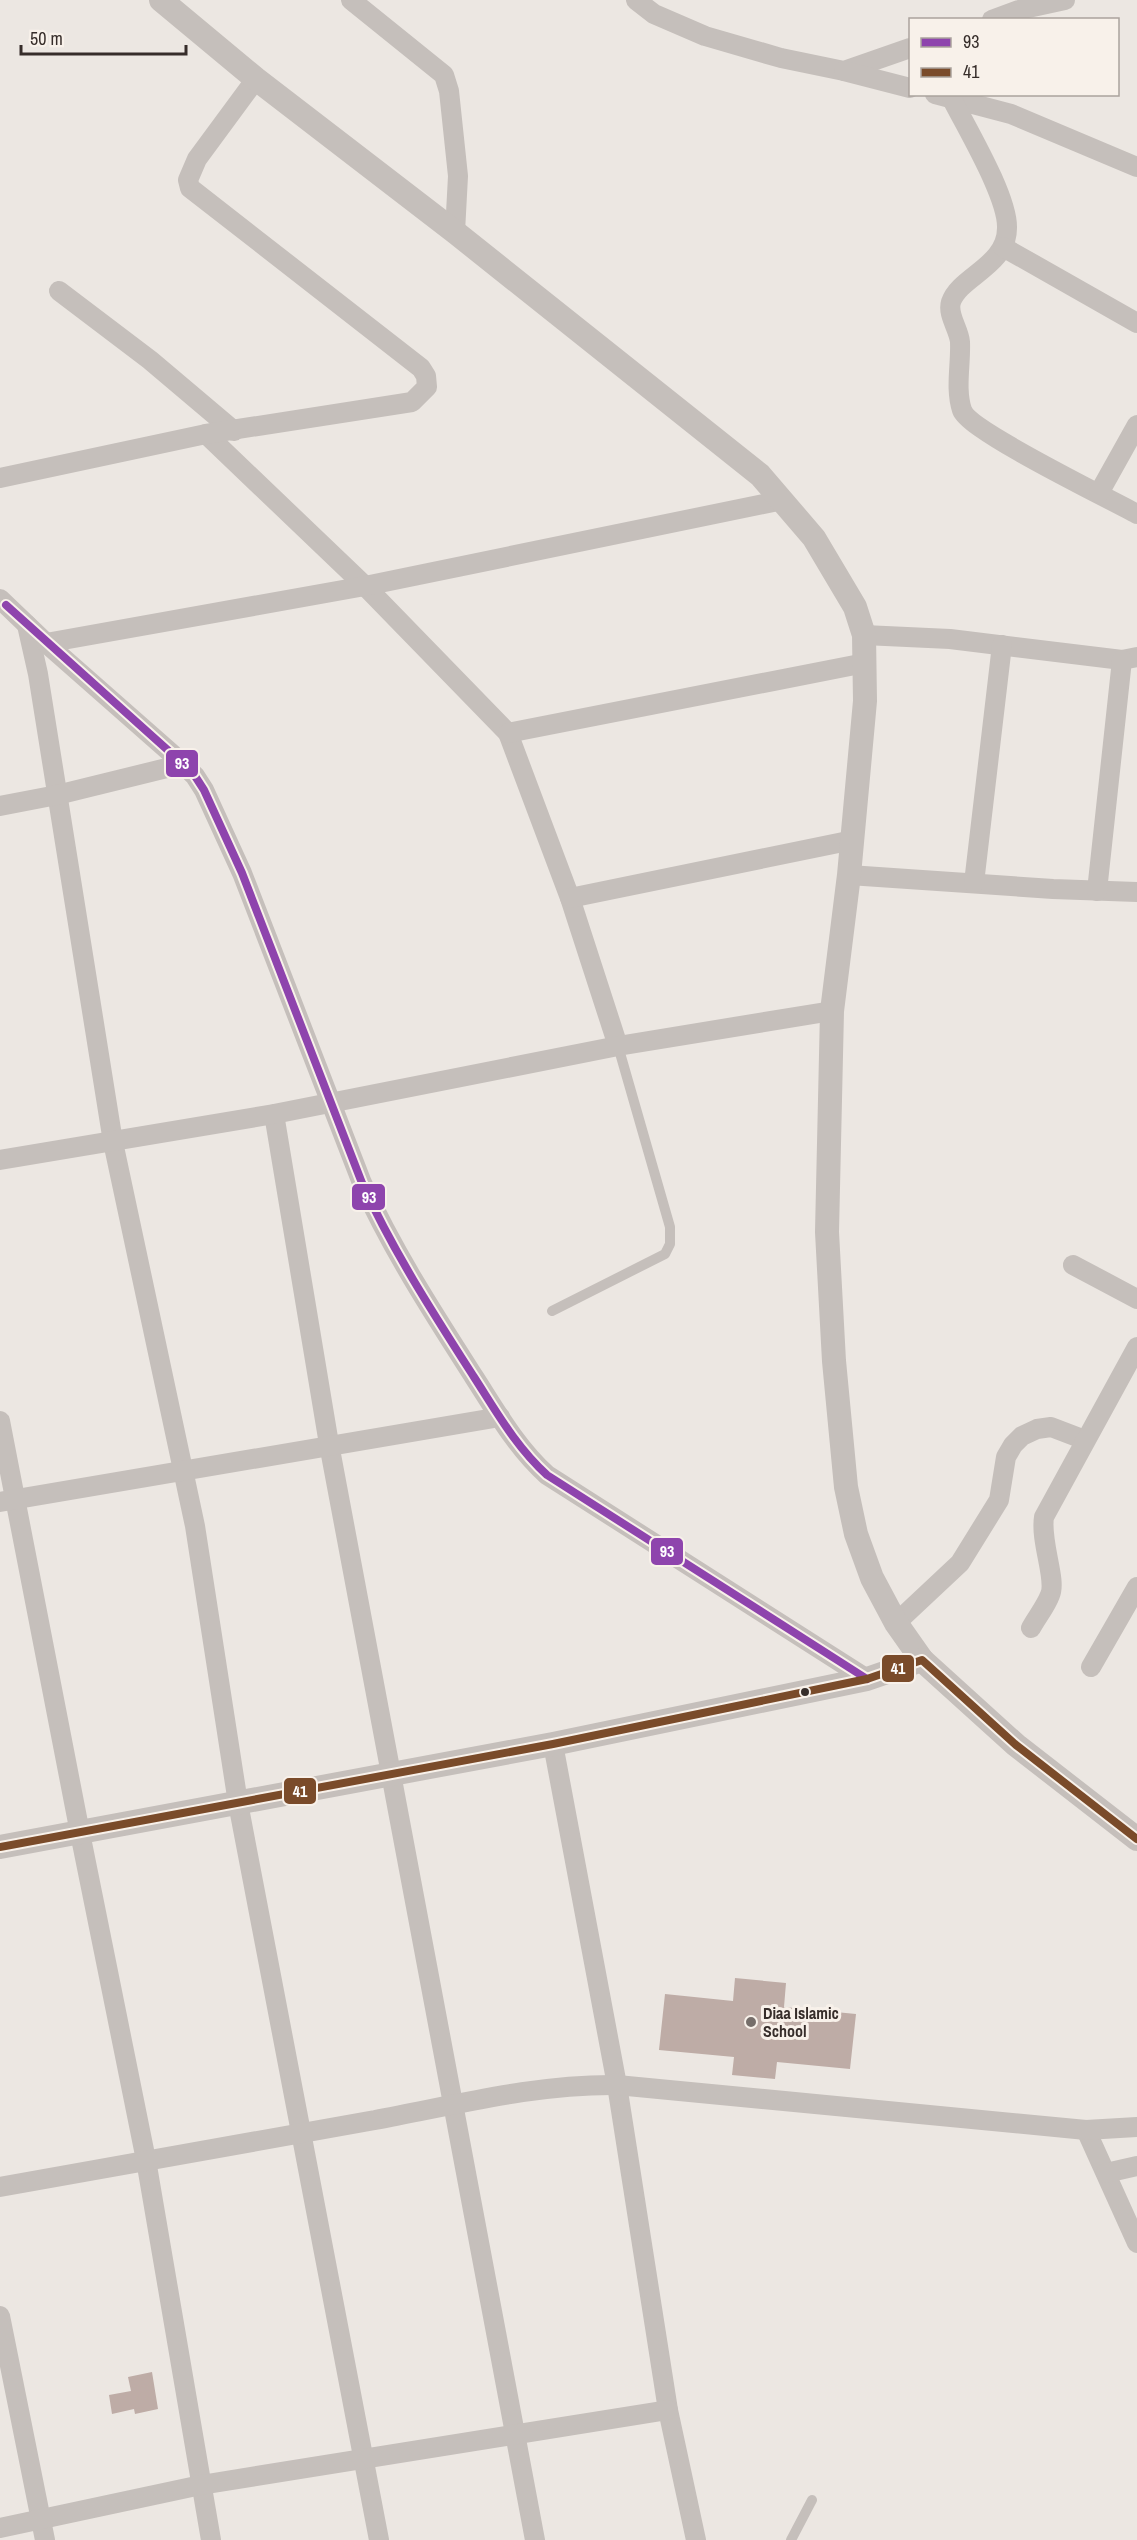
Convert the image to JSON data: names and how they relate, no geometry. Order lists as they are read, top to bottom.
{
  "places": ["Diaa Islamic School"],
  "lines": ["transit line 93", "transit line 41"],
  "legend": ["93", "41"],
  "scale_bar": "50 m"
}
